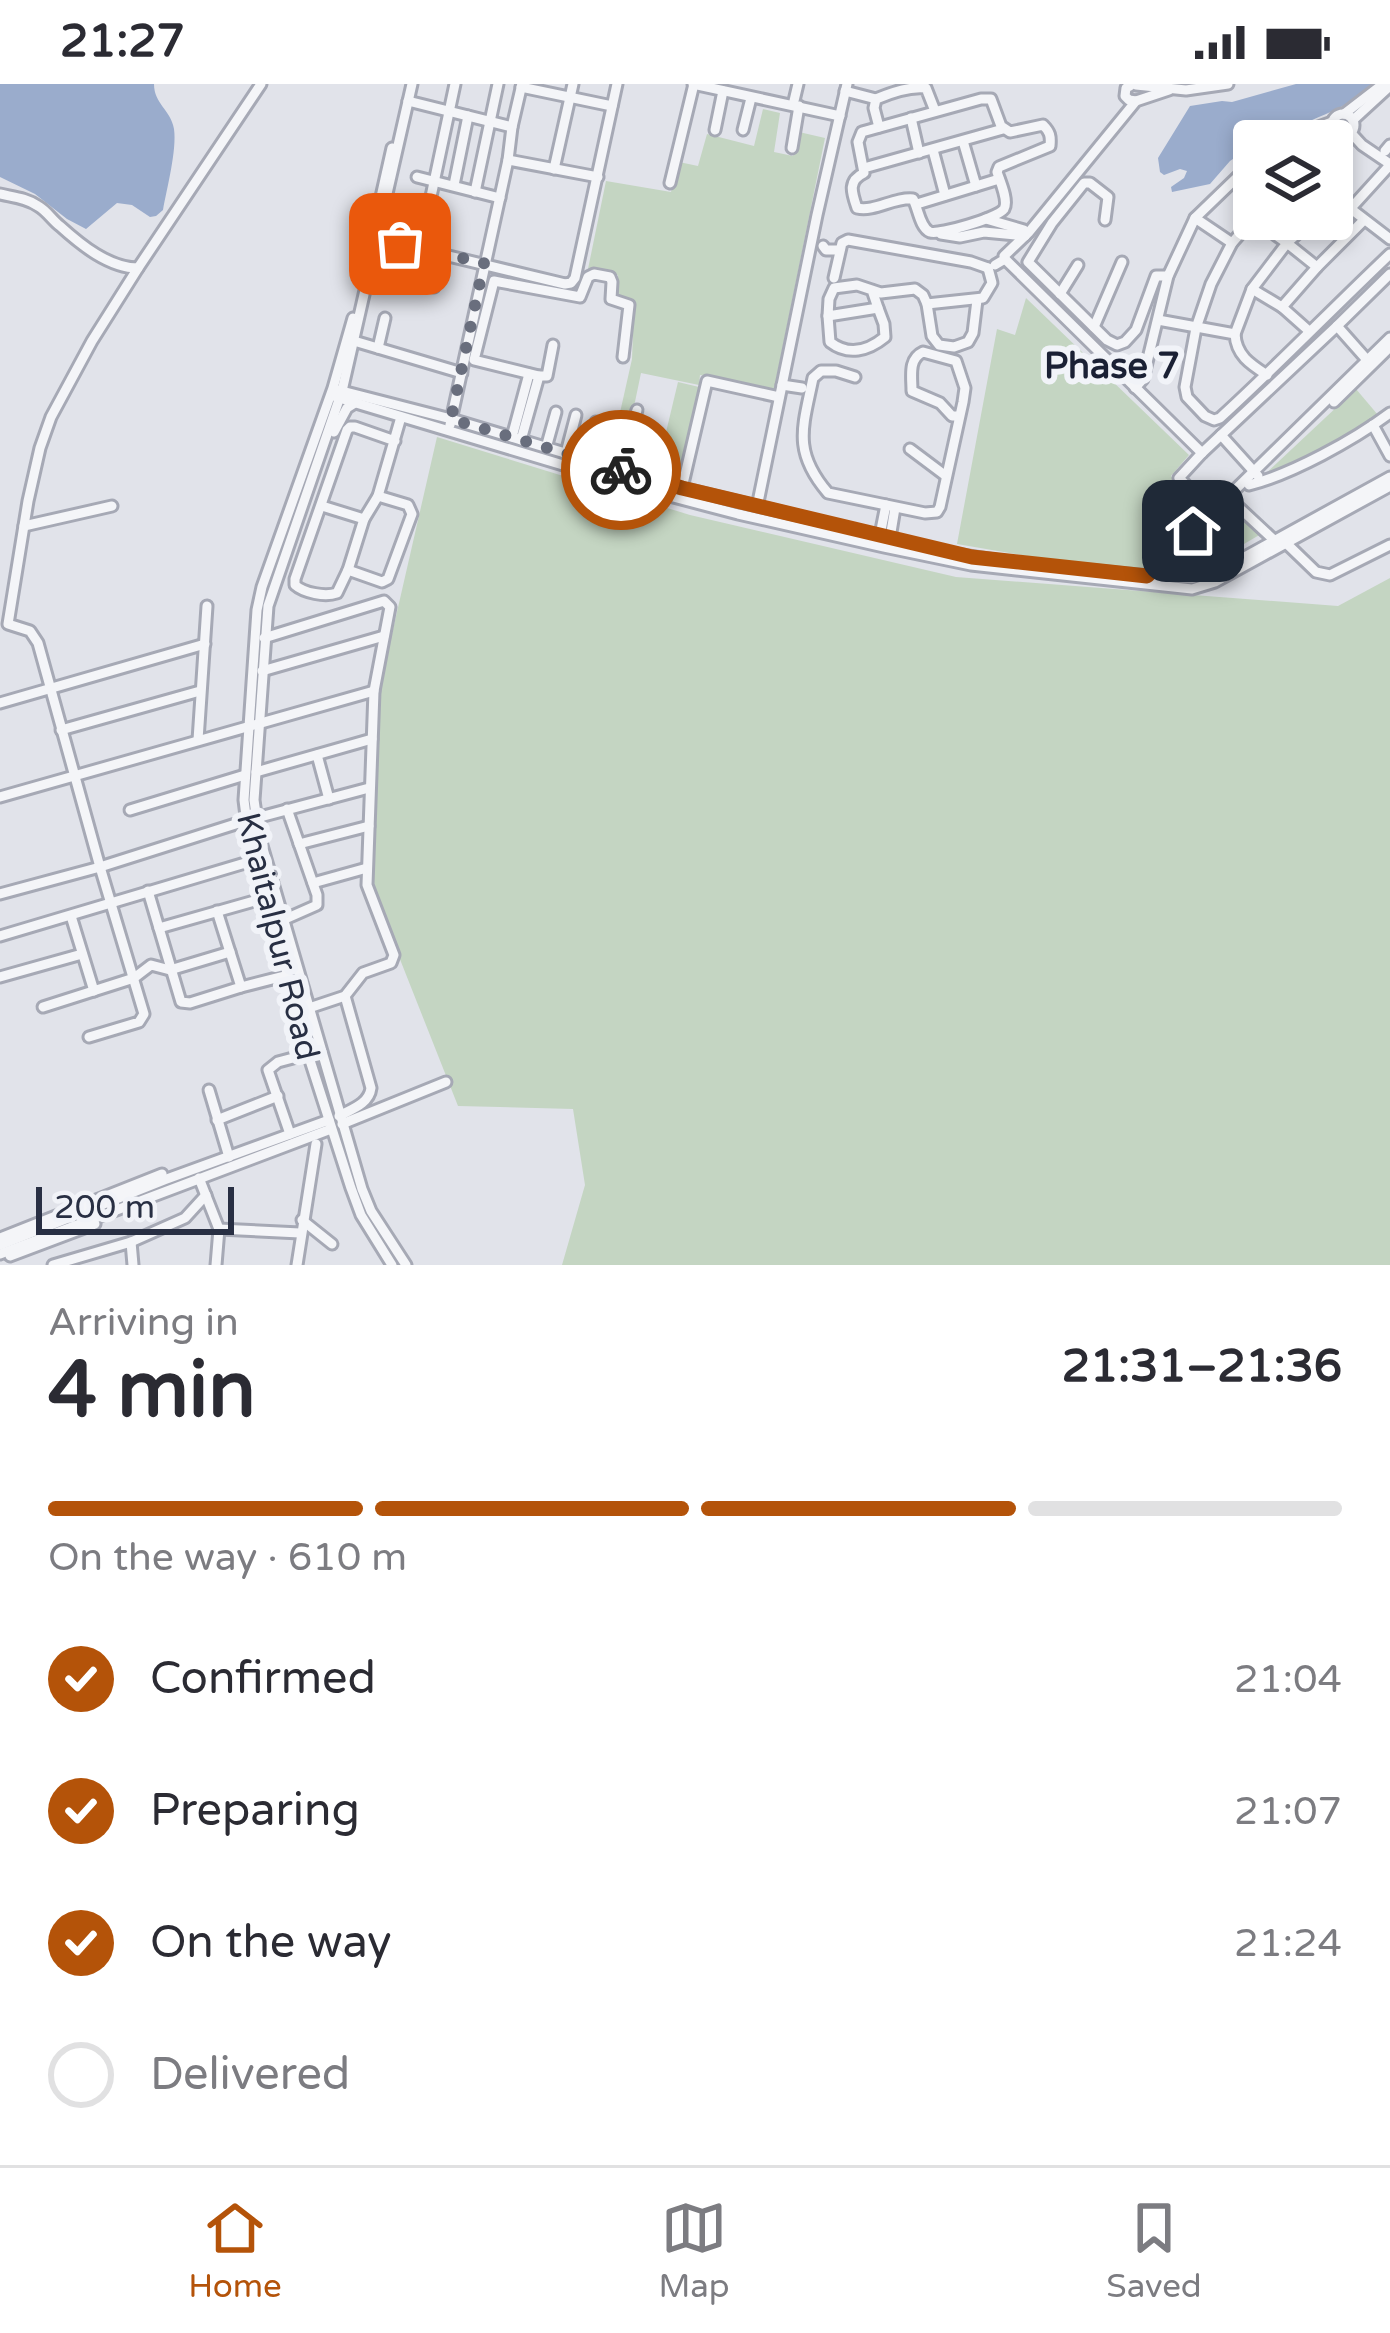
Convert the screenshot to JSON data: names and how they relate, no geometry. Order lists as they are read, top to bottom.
{
  "streets": {
    "street": ["Khaitalpur Road"]
  },
  "districts": ["Phase 7"],
  "scale_bar": "200 m",
  "page": {
    "status": "21:27",
    "scale": "200 m",
    "heading": ["4 min", "Arriving in", "21:31–21:36"],
    "bar": "On the way · 610 m",
    "list": [
      ["Confirmed", "21:04"],
      ["Preparing", "21:07"],
      ["On the way", "21:24"],
      "Delivered"
    ],
    "tabs": ["Home", "Map", "Saved"]
  }
}
